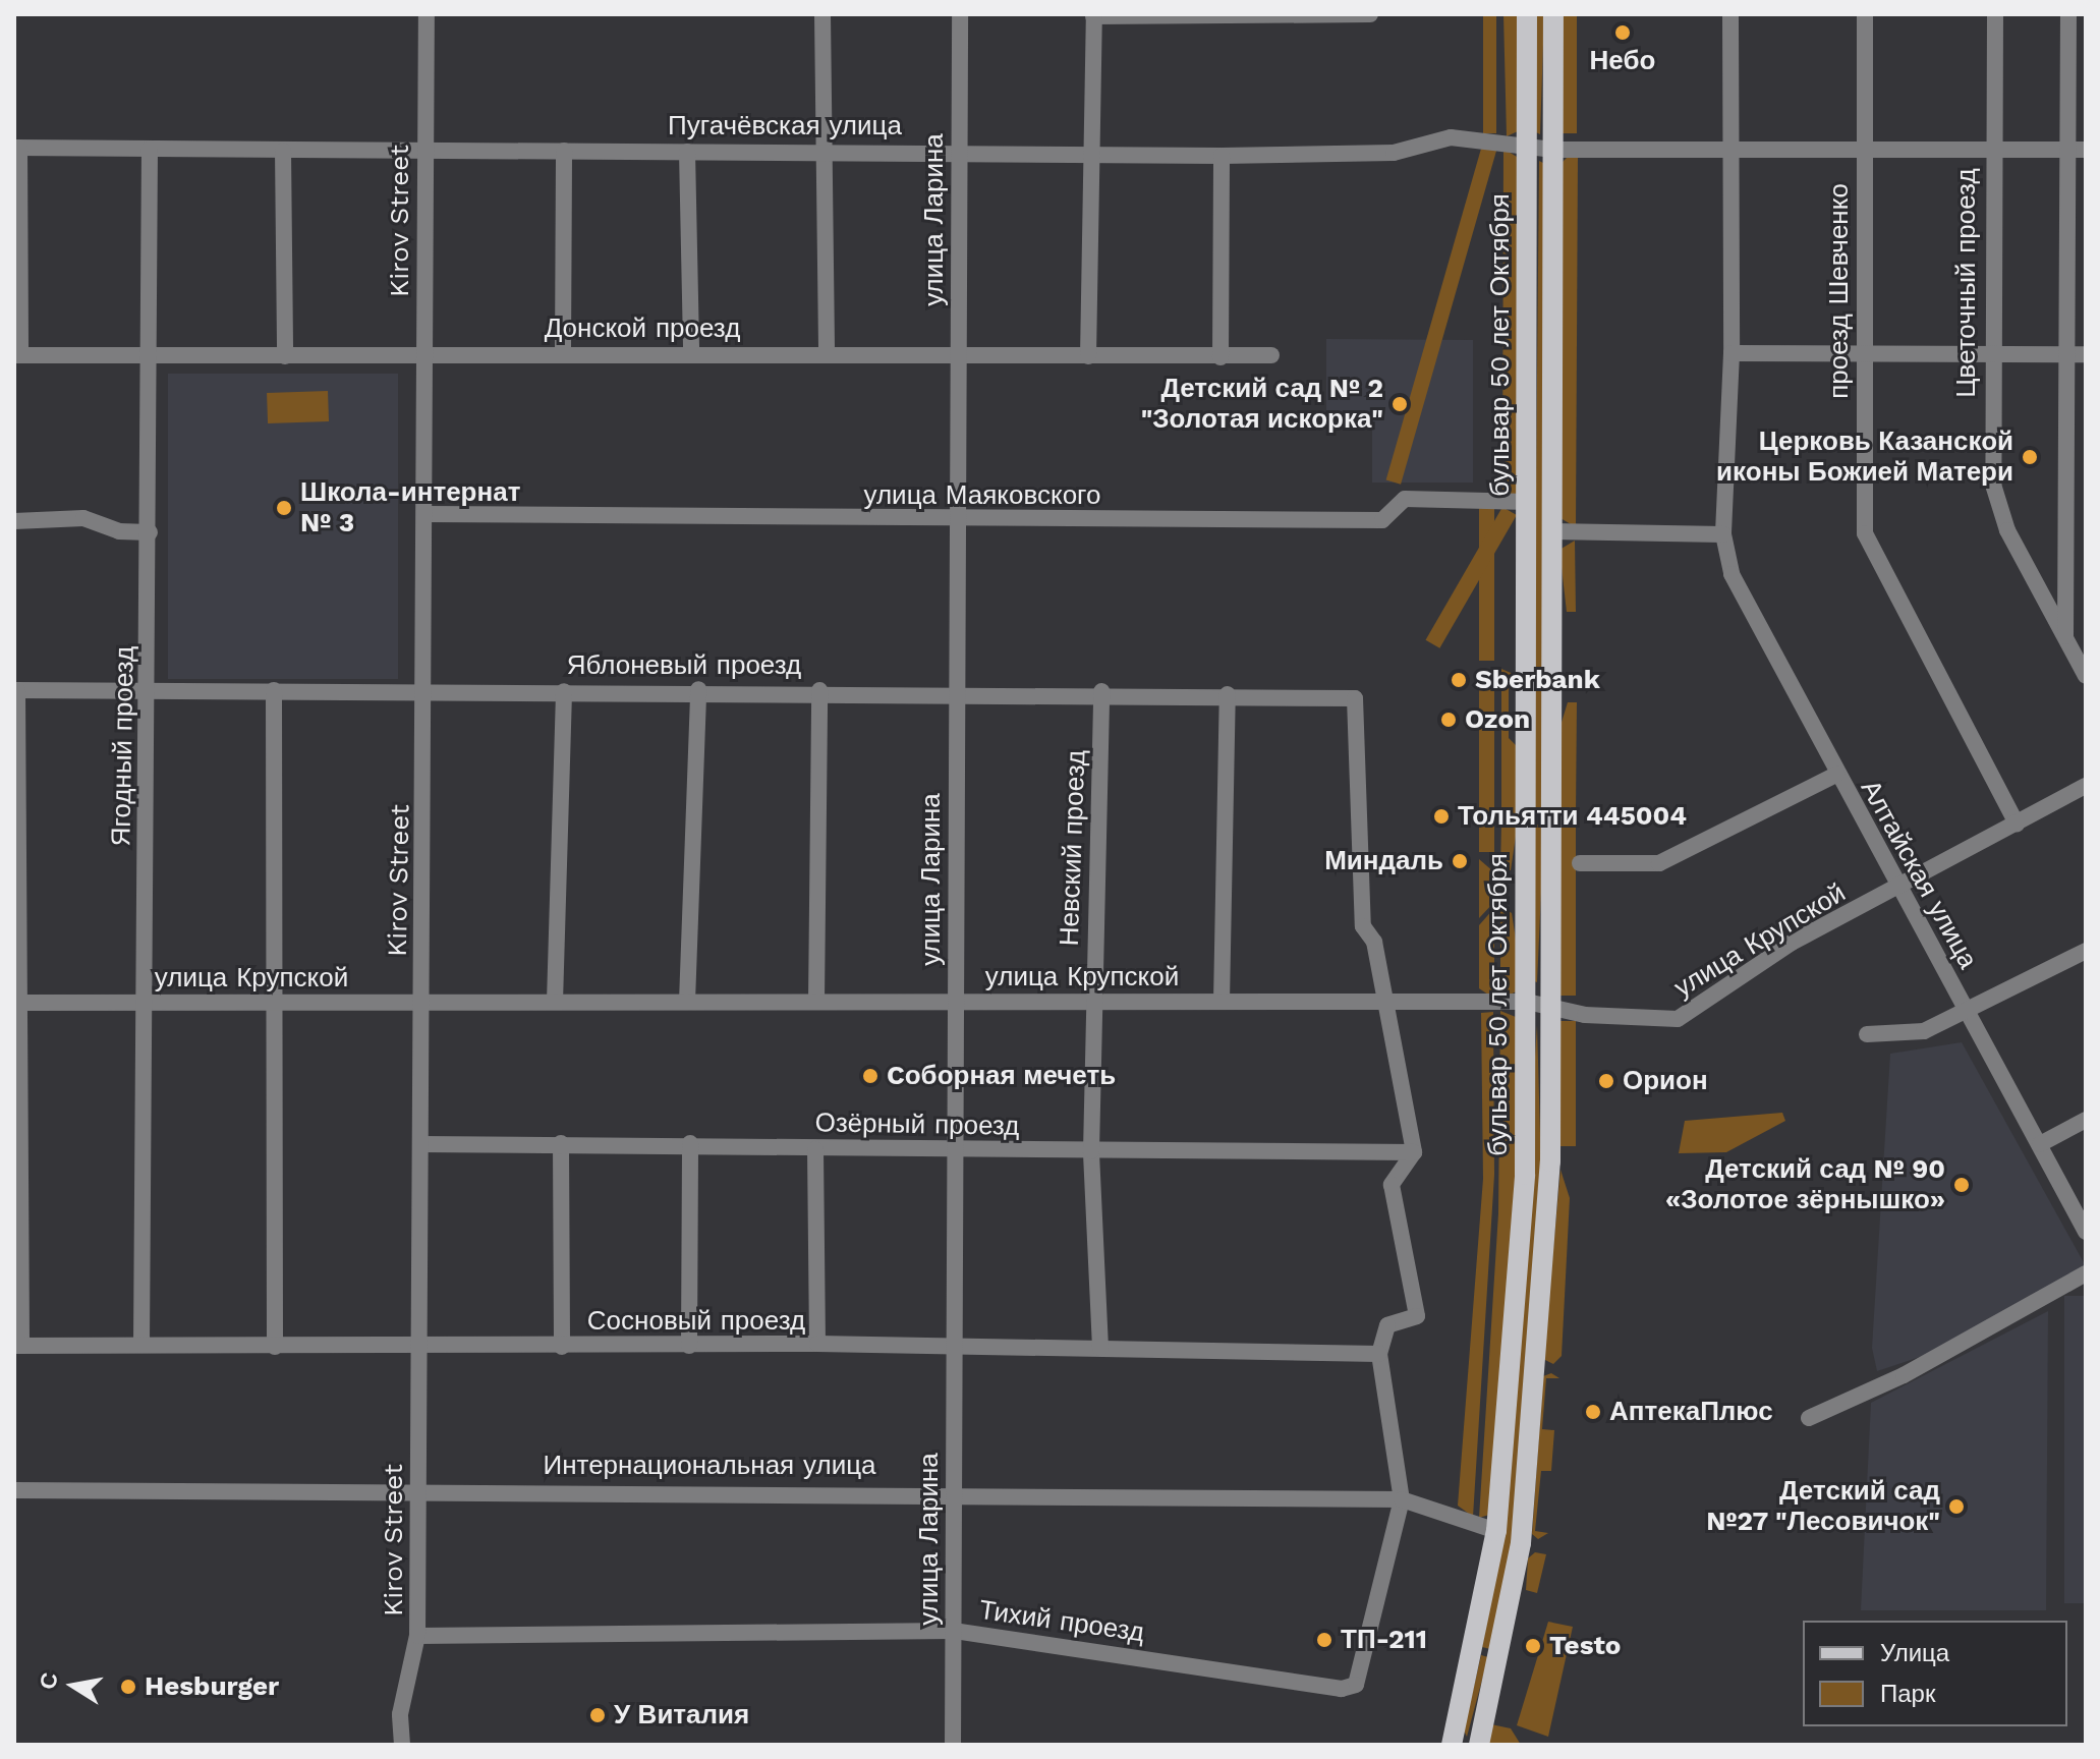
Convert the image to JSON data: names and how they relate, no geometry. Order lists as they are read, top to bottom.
{
  "streets": {
    "main road": ["бульвар 50 лет Октября"],
    "street": [
      "Пугачёвская улица",
      "улица Ларина",
      "Kirov Street",
      "Цветочный проезд",
      "проезд Шевченко",
      "Донской проезд",
      "улица Маяковского",
      "Яблоневый проезд",
      "Ягодный проезд",
      "Невский проезд",
      "Алтайская улица",
      "улица Крупской",
      "Озёрный проезд",
      "Сосновый проезд",
      "Интернациональная улица",
      "Тихий проезд"
    ]
  },
  "crossings": [
    ["Пугачёвская улица", "улица Ларина"],
    ["Пугачёвская улица", "Kirov Street"],
    ["Пугачёвская улица", "бульвар 50 лет Октября"],
    ["Пугачёвская улица", "Ягодный проезд"],
    ["улица Ларина", "Донской проезд"],
    ["улица Ларина", "улица Маяковского"],
    ["улица Ларина", "Яблоневый проезд"],
    ["улица Ларина", "улица Крупской"],
    ["улица Ларина", "Озёрный проезд"],
    ["улица Ларина", "Сосновый проезд"],
    ["улица Ларина", "Интернациональная улица"],
    ["улица Ларина", "Тихий проезд"],
    ["Kirov Street", "Донской проезд"],
    ["Kirov Street", "улица Маяковского"],
    ["Kirov Street", "Яблоневый проезд"],
    ["Kirov Street", "улица Крупской"],
    ["Kirov Street", "Озёрный проезд"],
    ["Kirov Street", "Сосновый проезд"],
    ["Kirov Street", "Интернациональная улица"],
    ["Kirov Street", "Тихий проезд"],
    ["проезд Шевченко", "улица Крупской"],
    ["Донской проезд", "Ягодный проезд"],
    ["бульвар 50 лет Октября", "улица Маяковского"],
    ["бульвар 50 лет Октября", "улица Крупской"],
    ["бульвар 50 лет Октября", "Интернациональная улица"],
    ["Яблоневый проезд", "Ягодный проезд"],
    ["Яблоневый проезд", "Невский проезд"],
    ["Яблоневый проезд", "улица Крупской"],
    ["Ягодный проезд", "улица Крупской"],
    ["Ягодный проезд", "Сосновый проезд"],
    ["Невский проезд", "улица Крупской"],
    ["Невский проезд", "Озёрный проезд"],
    ["Невский проезд", "Сосновый проезд"],
    ["Алтайская улица", "улица Крупской"],
    ["Интернациональная улица", "Тихий проезд"]
  ],
  "places": [
    "Небо",
    "Детский сад № 2 \"Золотая искорка\"",
    "Церковь Казанской иконы Божией Матери",
    "Школа-интернат № 3",
    "Sberbank",
    "Ozon",
    "Тольятти 445004",
    "Миндаль",
    "Cоборная мечеть",
    "Орион",
    "Детский сад № 90 «Золотое зёрнышко»",
    "АптекаПлюс",
    "Детский сад №27 \"Лесовичок\"",
    "ТП-211",
    "Testo",
    "Hesburger",
    "У Виталия"
  ],
  "legend": ["Улица", "Парк"],
  "north": "left"
}
